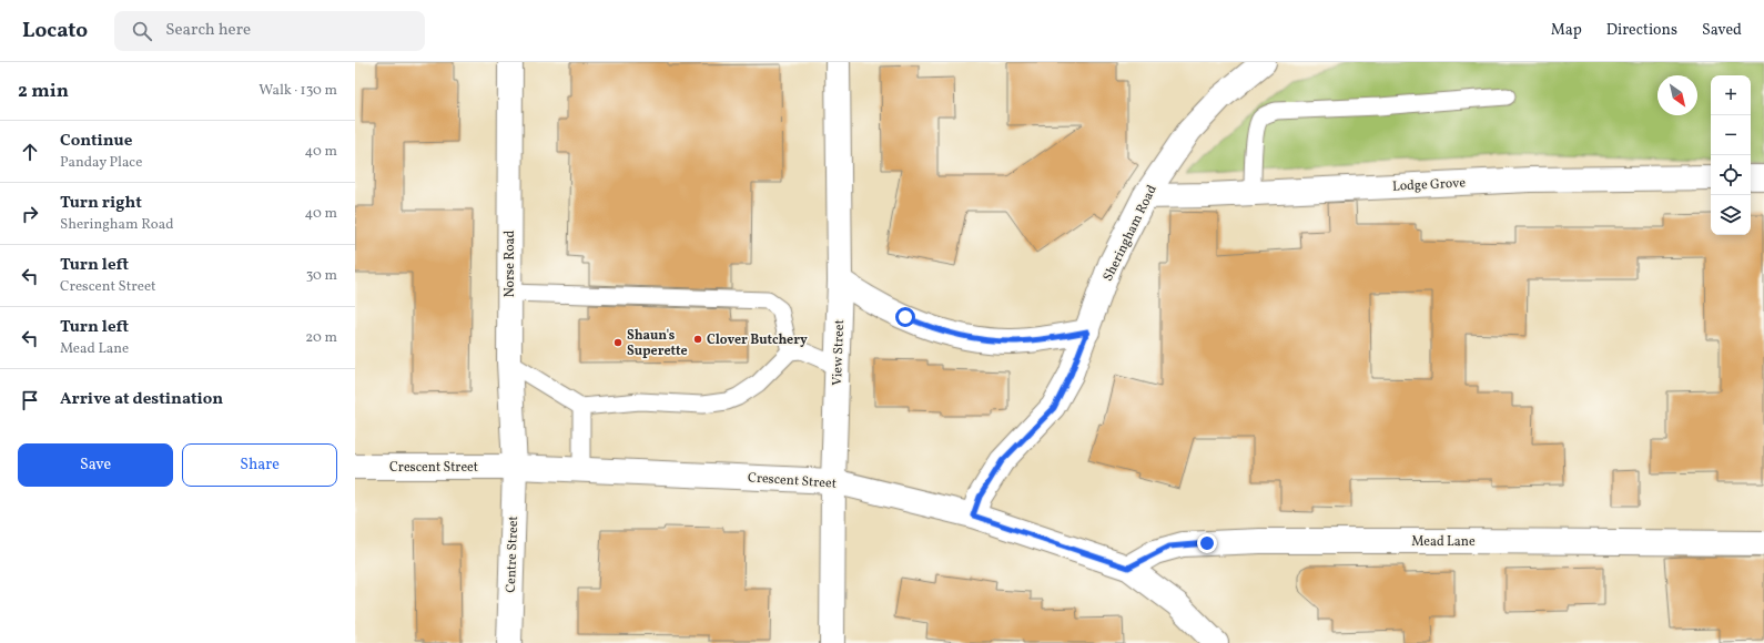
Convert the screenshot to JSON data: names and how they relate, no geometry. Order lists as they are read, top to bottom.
{
  "streets": {
    "street": [
      "Lodge Grove",
      "Sheringham Road",
      "Norse Road",
      "View Street",
      "Crescent Street",
      "Mead Lane",
      "Centre Street"
    ]
  },
  "crossings": [
    ["Lodge Grove", "Sheringham Road"],
    ["Sheringham Road", "Crescent Street"],
    ["Norse Road", "Crescent Street"],
    ["Norse Road", "Centre Street"],
    ["View Street", "Crescent Street"],
    ["Crescent Street", "Mead Lane"],
    ["Crescent Street", "Centre Street"]
  ],
  "places": ["Clover Butchery", "Shaun's Superette"],
  "north": "bottom right",
  "page": {
    "header": "Locato",
    "search": "Search here",
    "nav": ["Map", "Directions", "Saved"],
    "heading": ["2 min", "Walk · 130 m"],
    "map_buttons": ["+", "−"],
    "list": [
      ["Continue", "Panday Place", "40 m"],
      ["Turn right", "Sheringham Road", "40 m"],
      ["Turn left", "Crescent Street", "30 m"],
      ["Turn left", "Mead Lane", "20 m"],
      "Arrive at destination"
    ],
    "buttons": ["Save", "Share"]
  }
}
